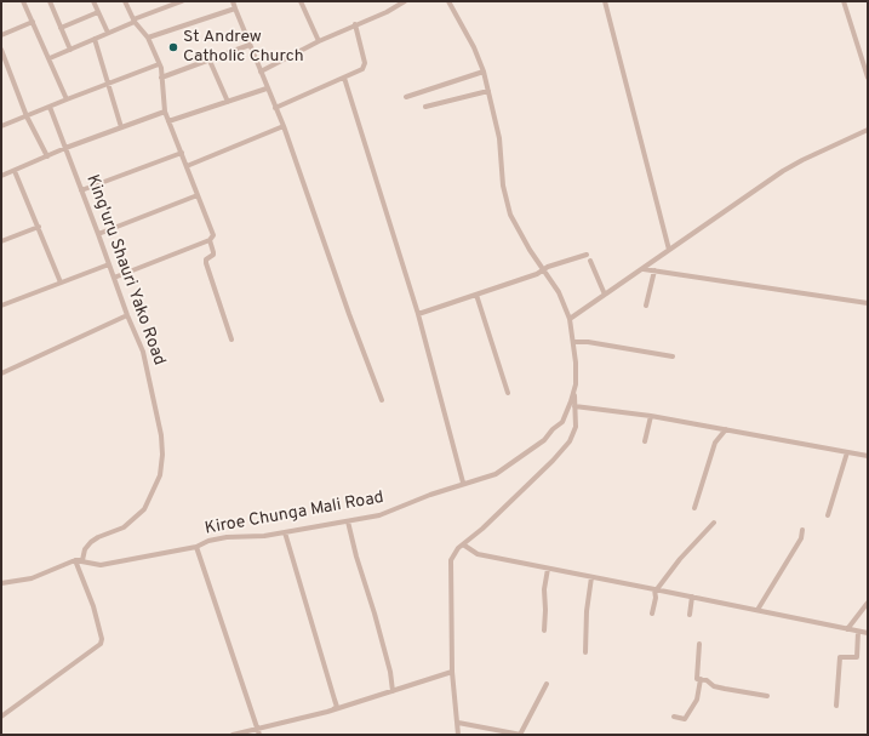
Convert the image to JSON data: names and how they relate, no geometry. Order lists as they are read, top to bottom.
{
  "streets": {
    "street": ["King'uru Shauri Yako Road", "Kiroe Chunga Mali Road"]
  },
  "crossings": [
    ["King'uru Shauri Yako Road", "Kiroe Chunga Mali Road"]
  ],
  "places": ["St Andrew Catholic Church"]
}
